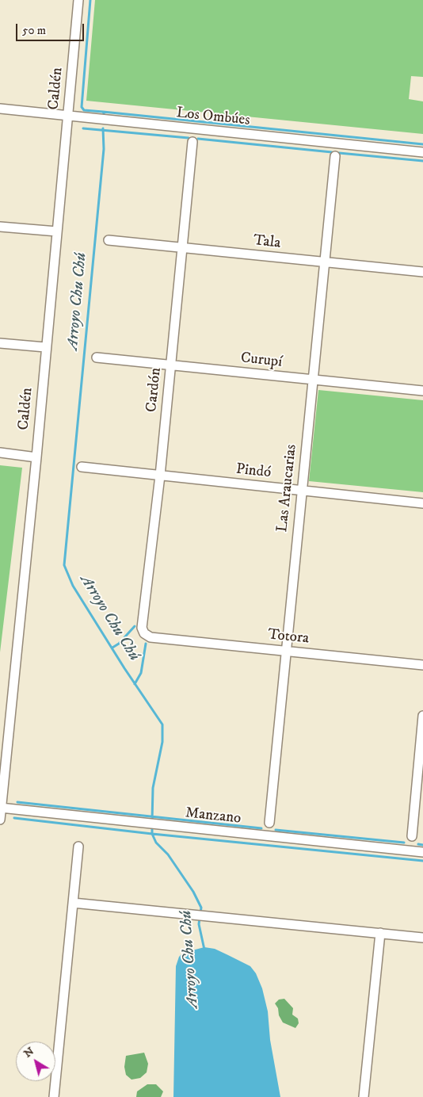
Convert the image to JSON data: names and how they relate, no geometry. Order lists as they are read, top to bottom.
{
  "streets": {
    "street": [
      "Caldén",
      "Los Ombúes",
      "Tala",
      "Curupí",
      "Cardón",
      "Pindó",
      "Las Araucarias",
      "Totora",
      "Manzano"
    ]
  },
  "crossings": [
    ["Caldén", "Los Ombúes"],
    ["Caldén", "Manzano"],
    ["Tala", "Cardón"],
    ["Tala", "Las Araucarias"],
    ["Curupí", "Cardón"],
    ["Curupí", "Las Araucarias"],
    ["Cardón", "Pindó"],
    ["Cardón", "Totora"],
    ["Pindó", "Las Araucarias"],
    ["Las Araucarias", "Totora"]
  ],
  "water": ["Arroyo Chu Chú"],
  "scale_bar": "50 m",
  "north": "top left"
}
